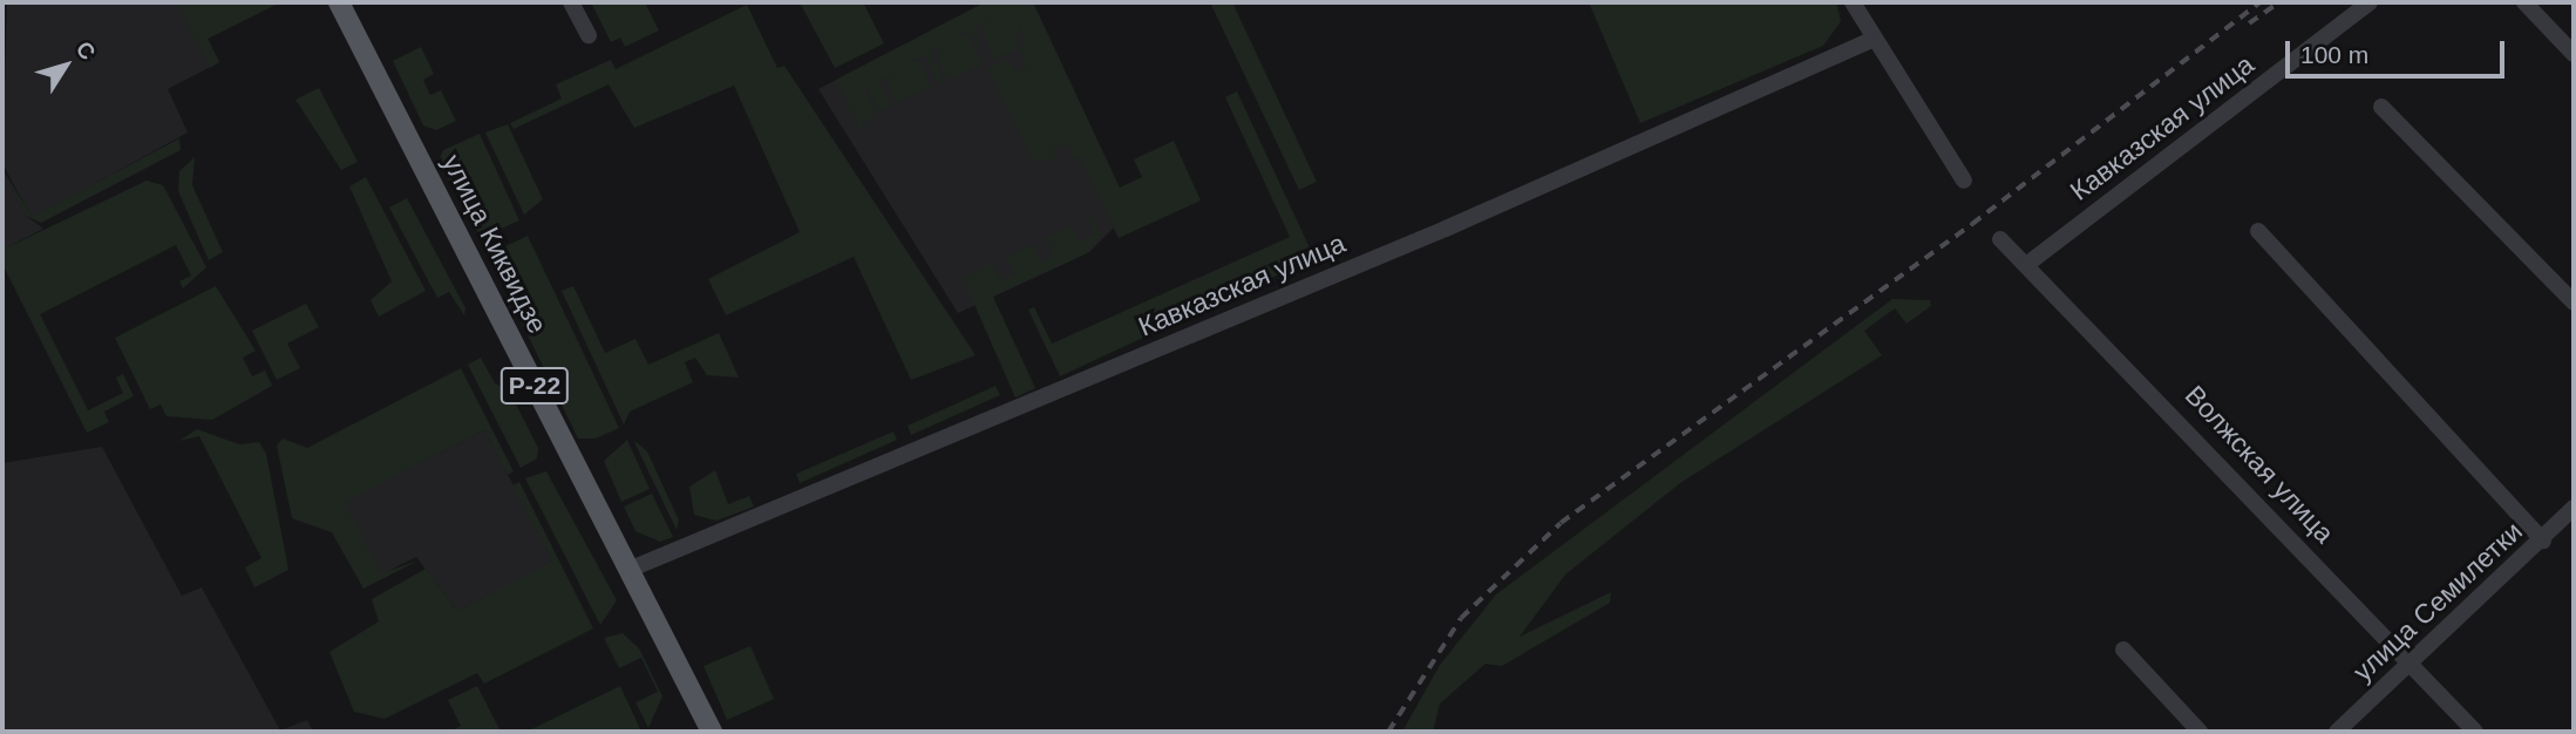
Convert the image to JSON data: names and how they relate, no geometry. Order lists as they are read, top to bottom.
{
  "streets": {
    "main road": ["улица Киквидзе", "Р-22"],
    "street": ["Кавказская улица", "Волжская улица", "улица Семилетки"]
  },
  "crossings": [
    ["Кавказская улица", "улица Киквидзе"],
    ["Кавказская улица", "Волжская улица"],
    ["Волжская улица", "улица Семилетки"]
  ],
  "scale_bar": "100 m",
  "north": "top right"
}
